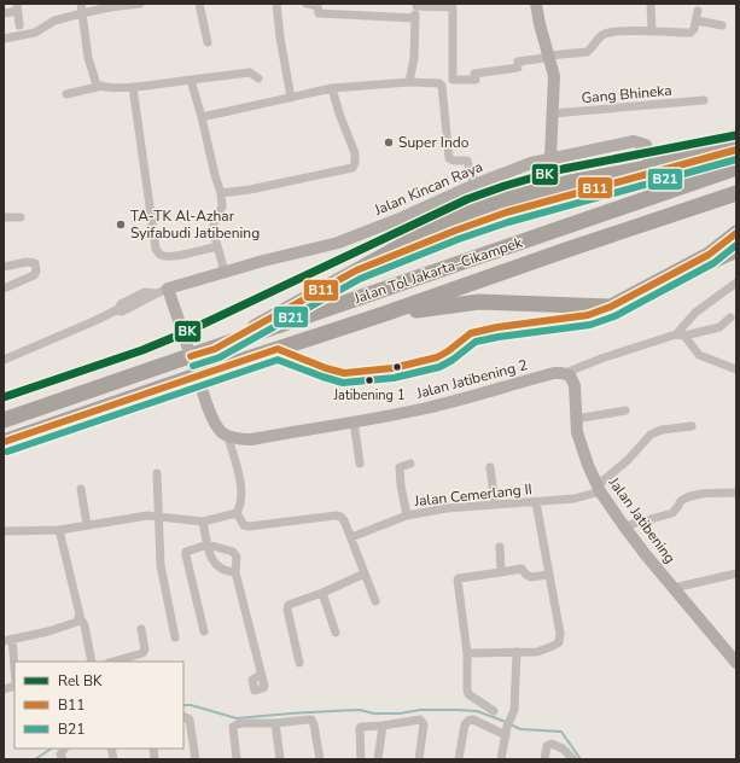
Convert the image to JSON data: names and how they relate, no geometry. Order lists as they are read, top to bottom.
{
  "streets": {
    "highway": ["Jalan Tol Jakarta–Cikampek"],
    "main road": ["Jalan Kincan Raya", "Jalan Jatibening 2", "Jalan Jatibening"],
    "street": ["Gang Bhineka", "Jalan Cemerlang II"]
  },
  "crossings": [
    ["Jalan Jatibening 2", "Jalan Jatibening"],
    ["Jalan Cemerlang II", "Jalan Jatibening"]
  ],
  "places": ["Super Indo", "TA-TK Al-Azhar Syifabudi Jatibening", "Jatibening 1"],
  "lines": ["rail line BK", "transit line B11", "transit line B21"],
  "legend": ["Rel BK", "B11", "B21"]
}
